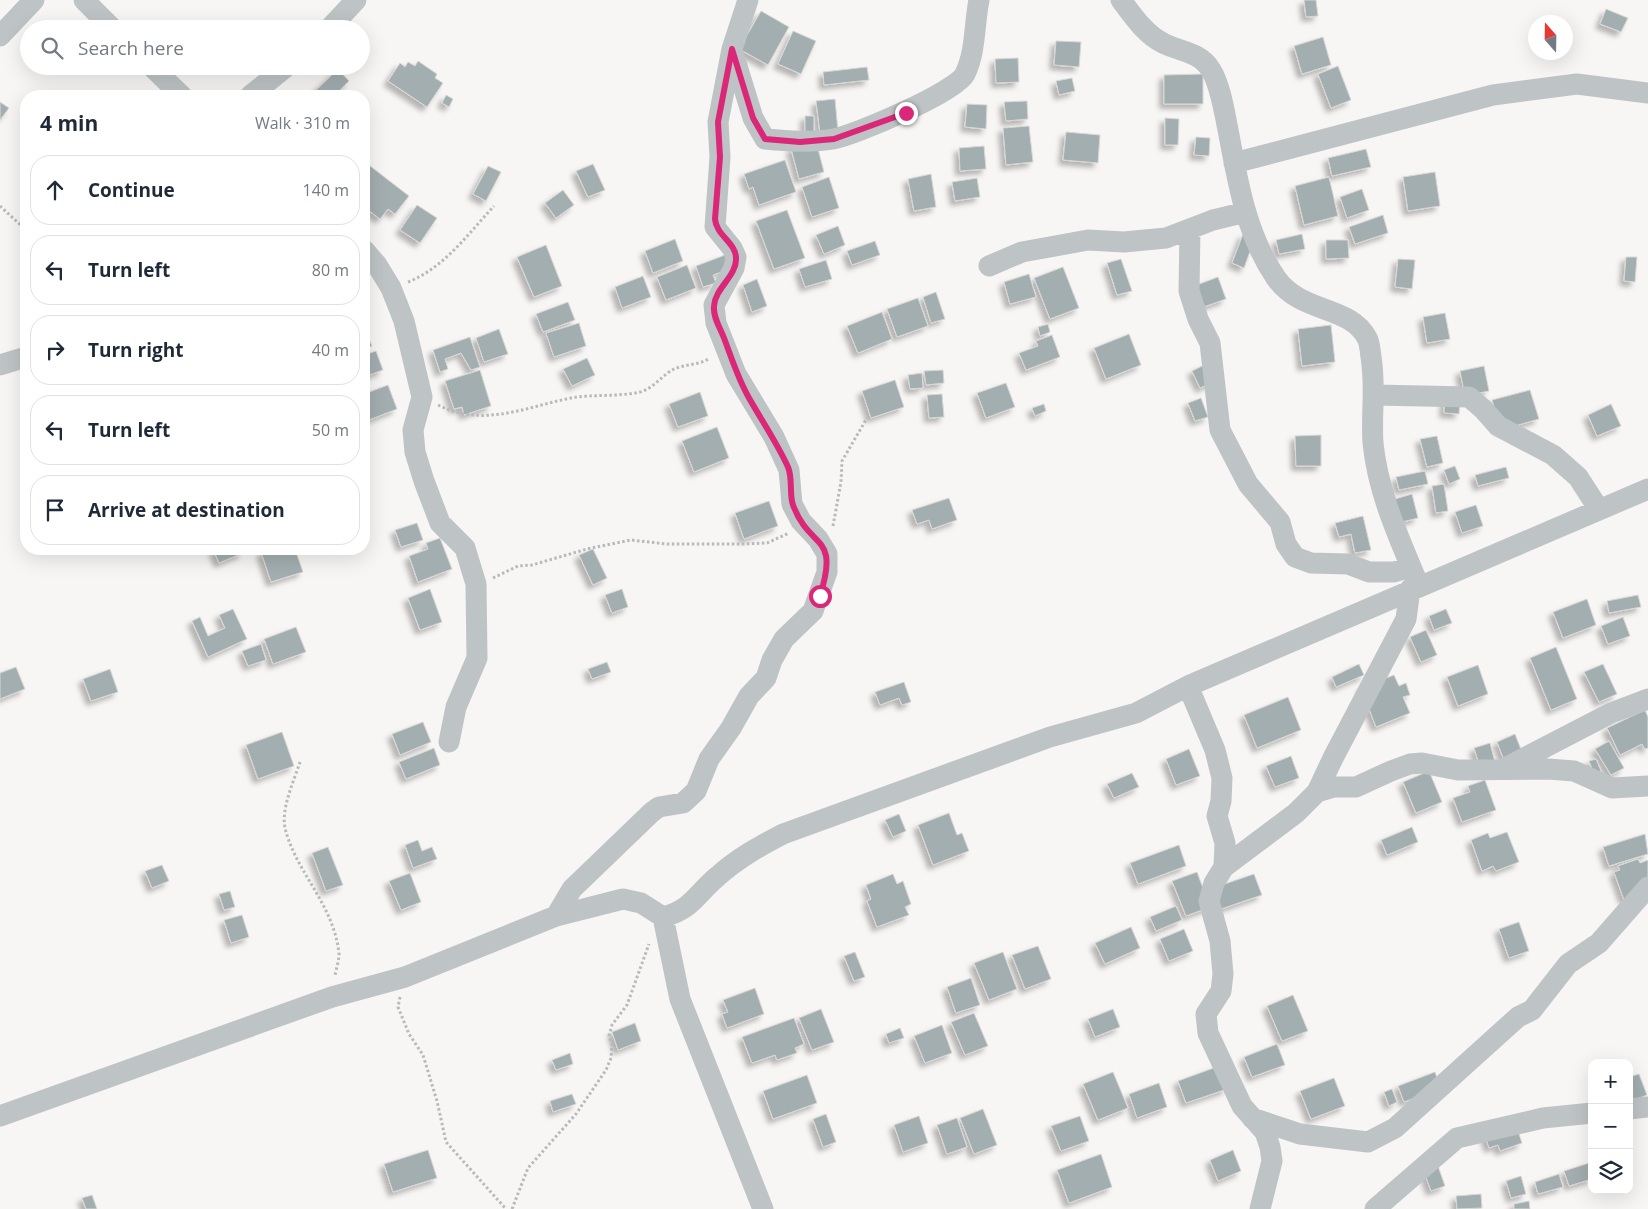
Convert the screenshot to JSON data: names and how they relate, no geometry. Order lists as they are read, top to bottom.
{
  "north": "top",
  "page": {
    "search": "Search here",
    "heading": ["4 min", "Walk · 310 m"],
    "list": [
      ["Continue", "140 m"],
      ["Turn left", "80 m"],
      ["Turn right", "40 m"],
      ["Turn left", "50 m"],
      "Arrive at destination"
    ],
    "map_buttons": ["+", "−"]
  }
}
